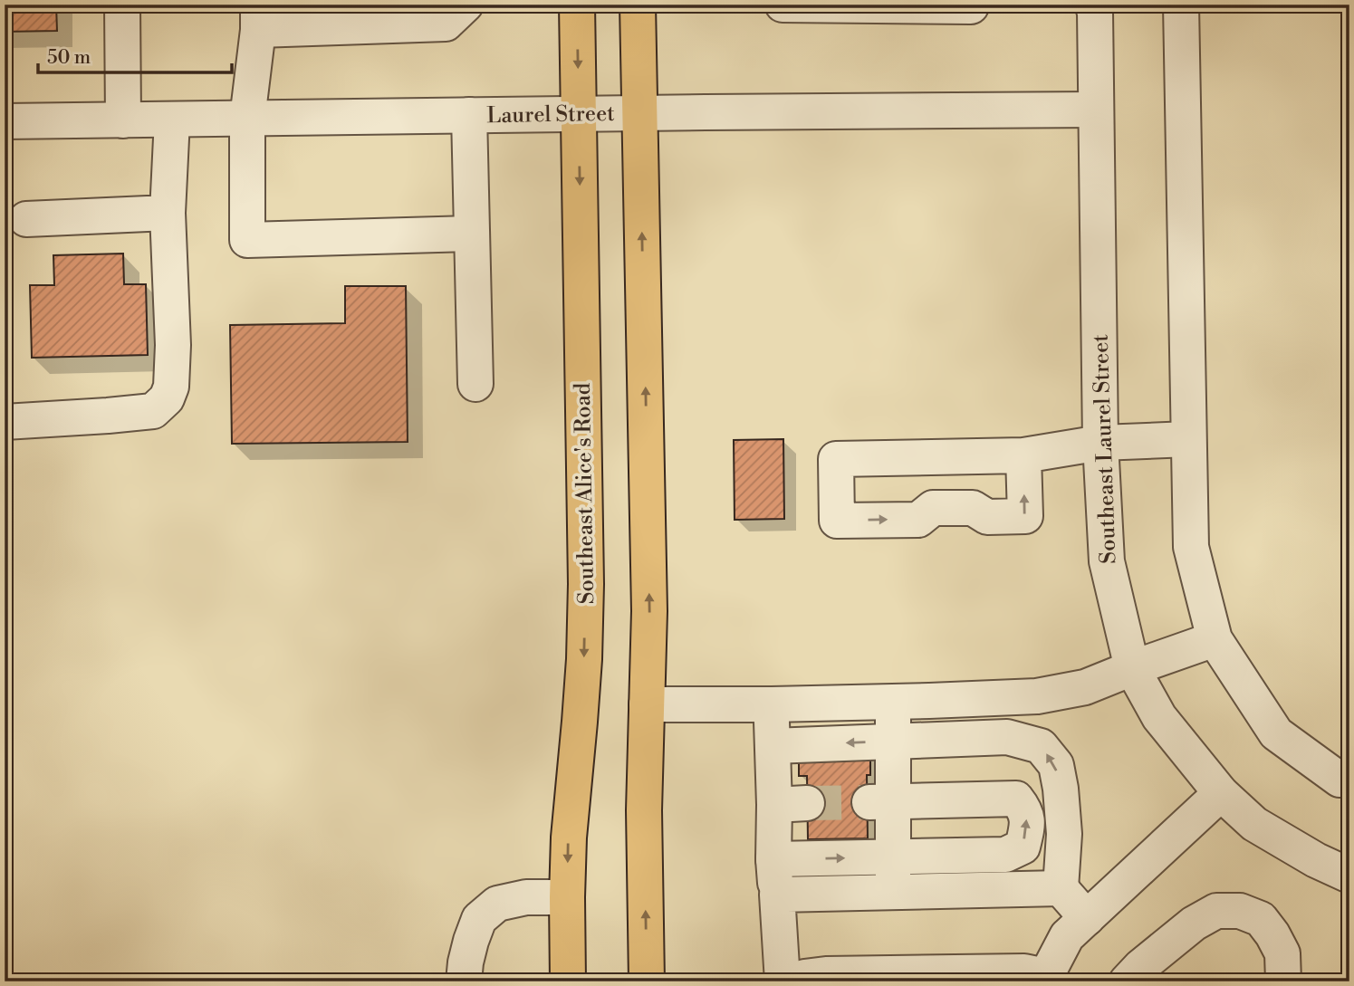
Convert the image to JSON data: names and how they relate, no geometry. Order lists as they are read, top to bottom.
{
  "streets": {
    "main road": ["Southeast Alice's Road"],
    "street": ["Laurel Street", "Southeast Laurel Street"]
  },
  "crossings": [
    ["Laurel Street", "Southeast Laurel Street"],
    ["Laurel Street", "Southeast Alice's Road"]
  ],
  "scale_bar": "50 m"
}
